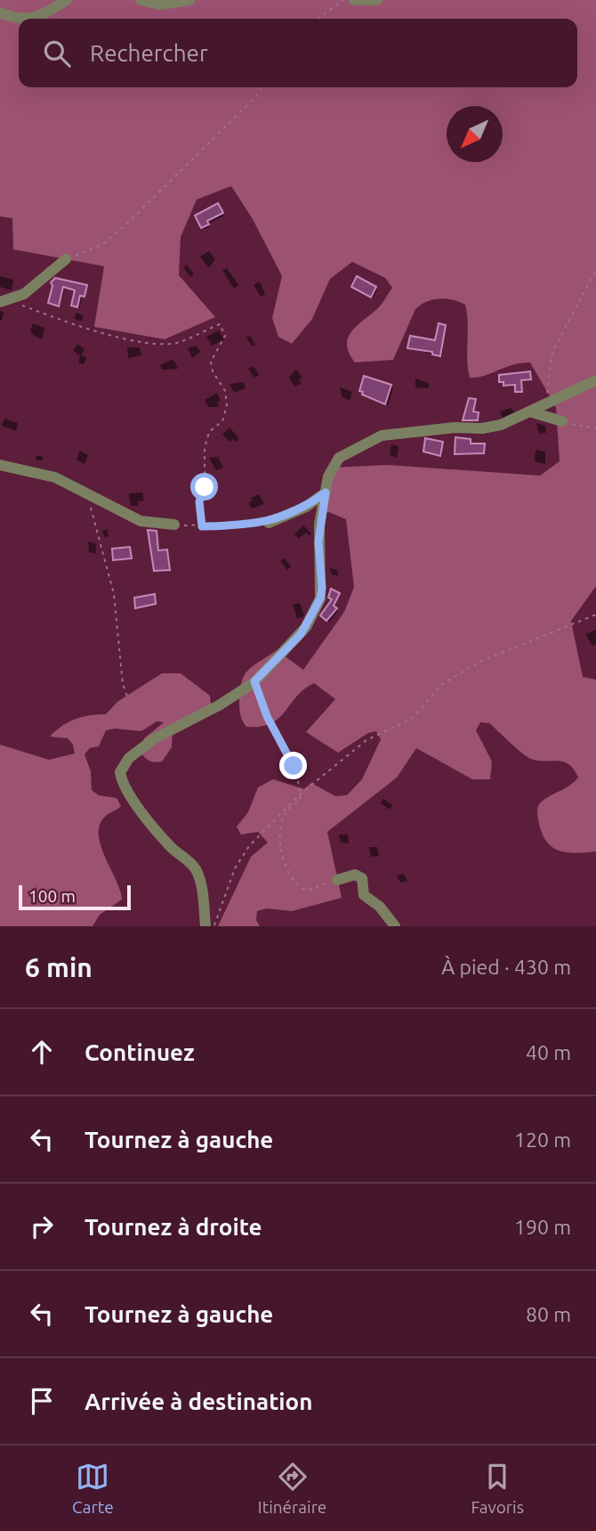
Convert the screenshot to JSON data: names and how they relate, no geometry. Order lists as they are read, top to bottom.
{
  "scale_bar": "100 m",
  "north": "bottom left",
  "page": {
    "search": "Rechercher",
    "scale": "100 m",
    "heading": ["6 min", "À pied · 430 m"],
    "list": [
      ["Continuez", "40 m"],
      ["Tournez à gauche", "120 m"],
      ["Tournez à droite", "190 m"],
      ["Tournez à gauche", "80 m"],
      "Arrivée à destination"
    ],
    "nav": ["Carte", "Itinéraire", "Favoris"]
  }
}
